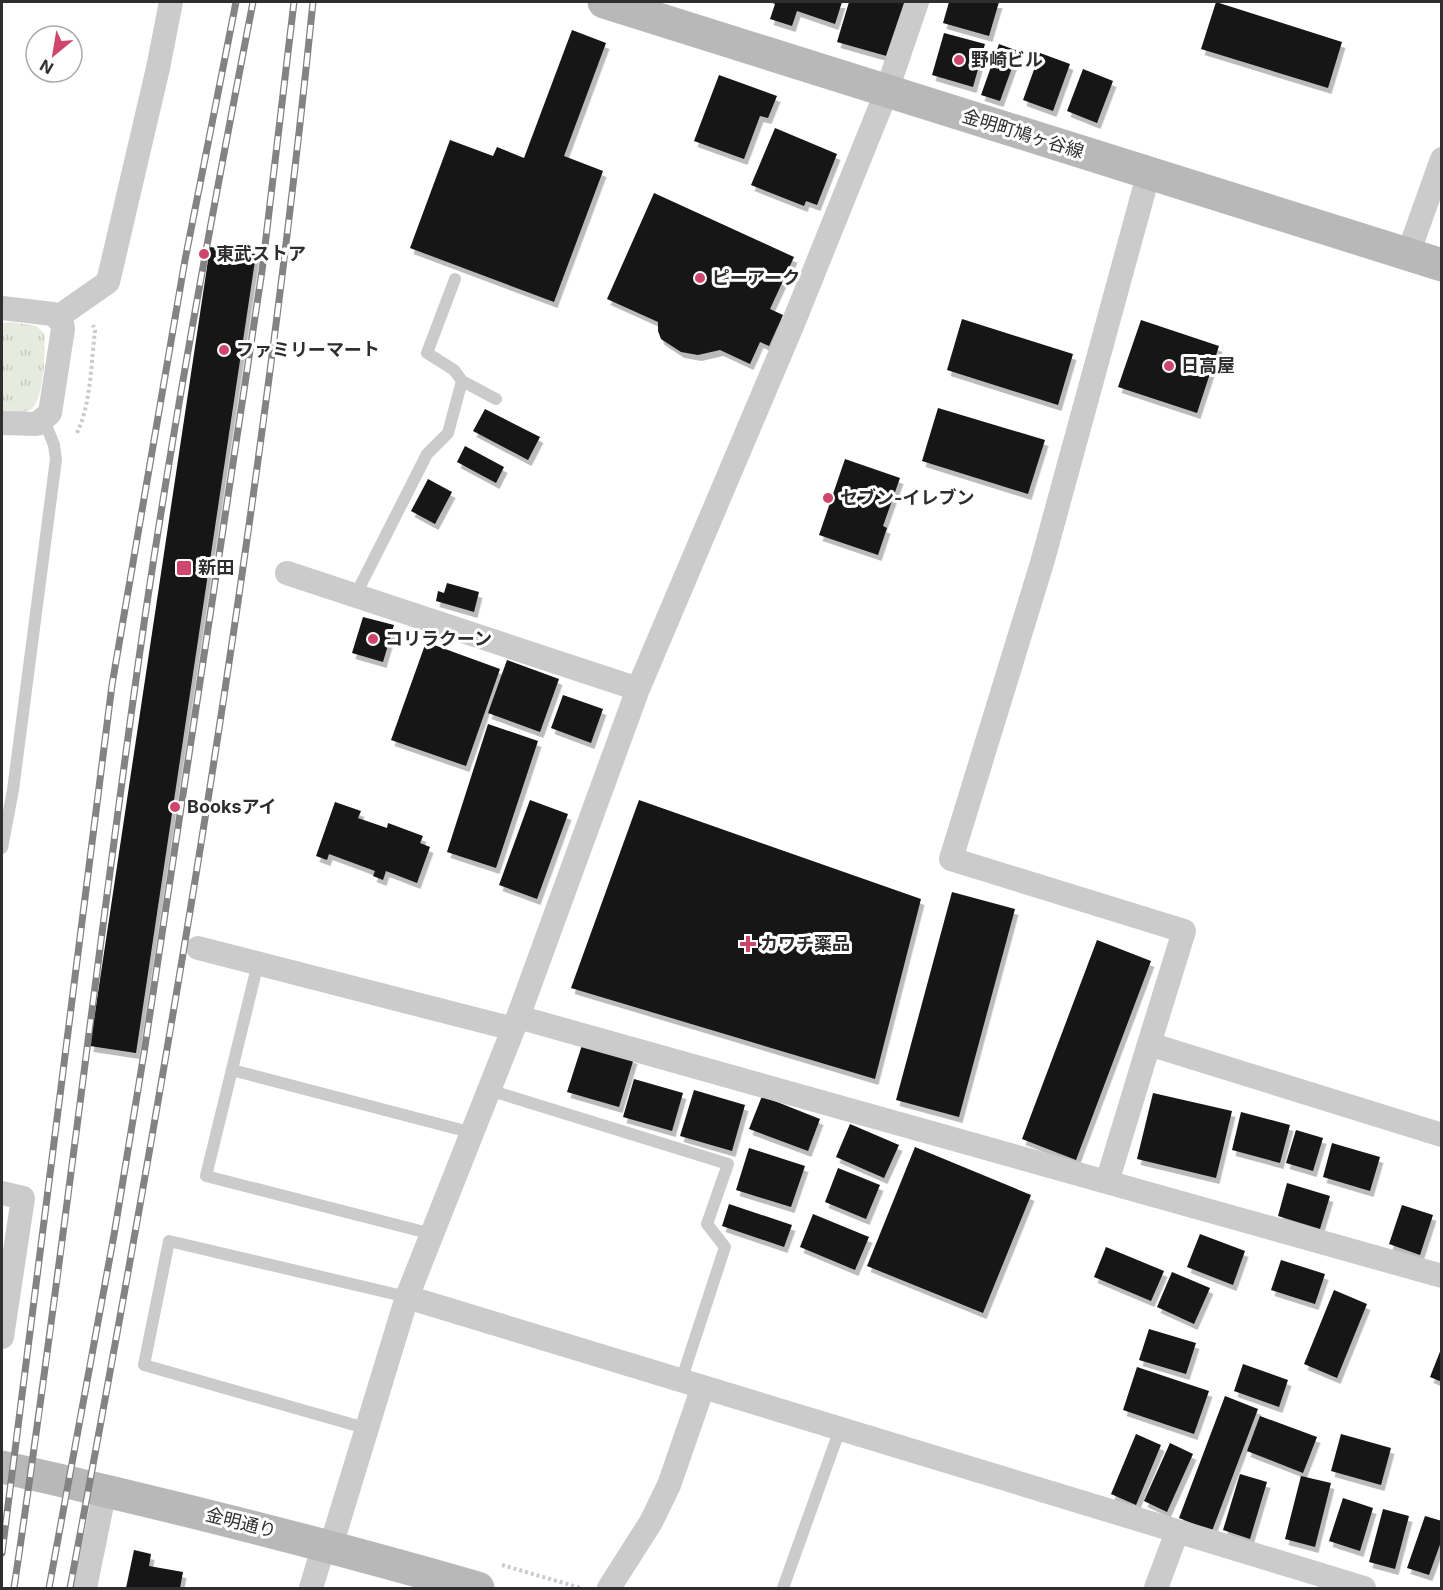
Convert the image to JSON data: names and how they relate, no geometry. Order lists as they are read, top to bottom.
{
  "streets": {
    "main road": ["金明町鳩ヶ谷線", "金明通り"]
  },
  "places": {
    "other": [
      "野崎ビル",
      "東武ストア",
      "ピーアーク",
      "ファミリーマート",
      "日高屋",
      "セブン-イレブン",
      "コリラクーン",
      "Booksアイ"
    ],
    "transit": ["新田"],
    "health": ["カワチ薬品"]
  },
  "north": "bottom left"
}
